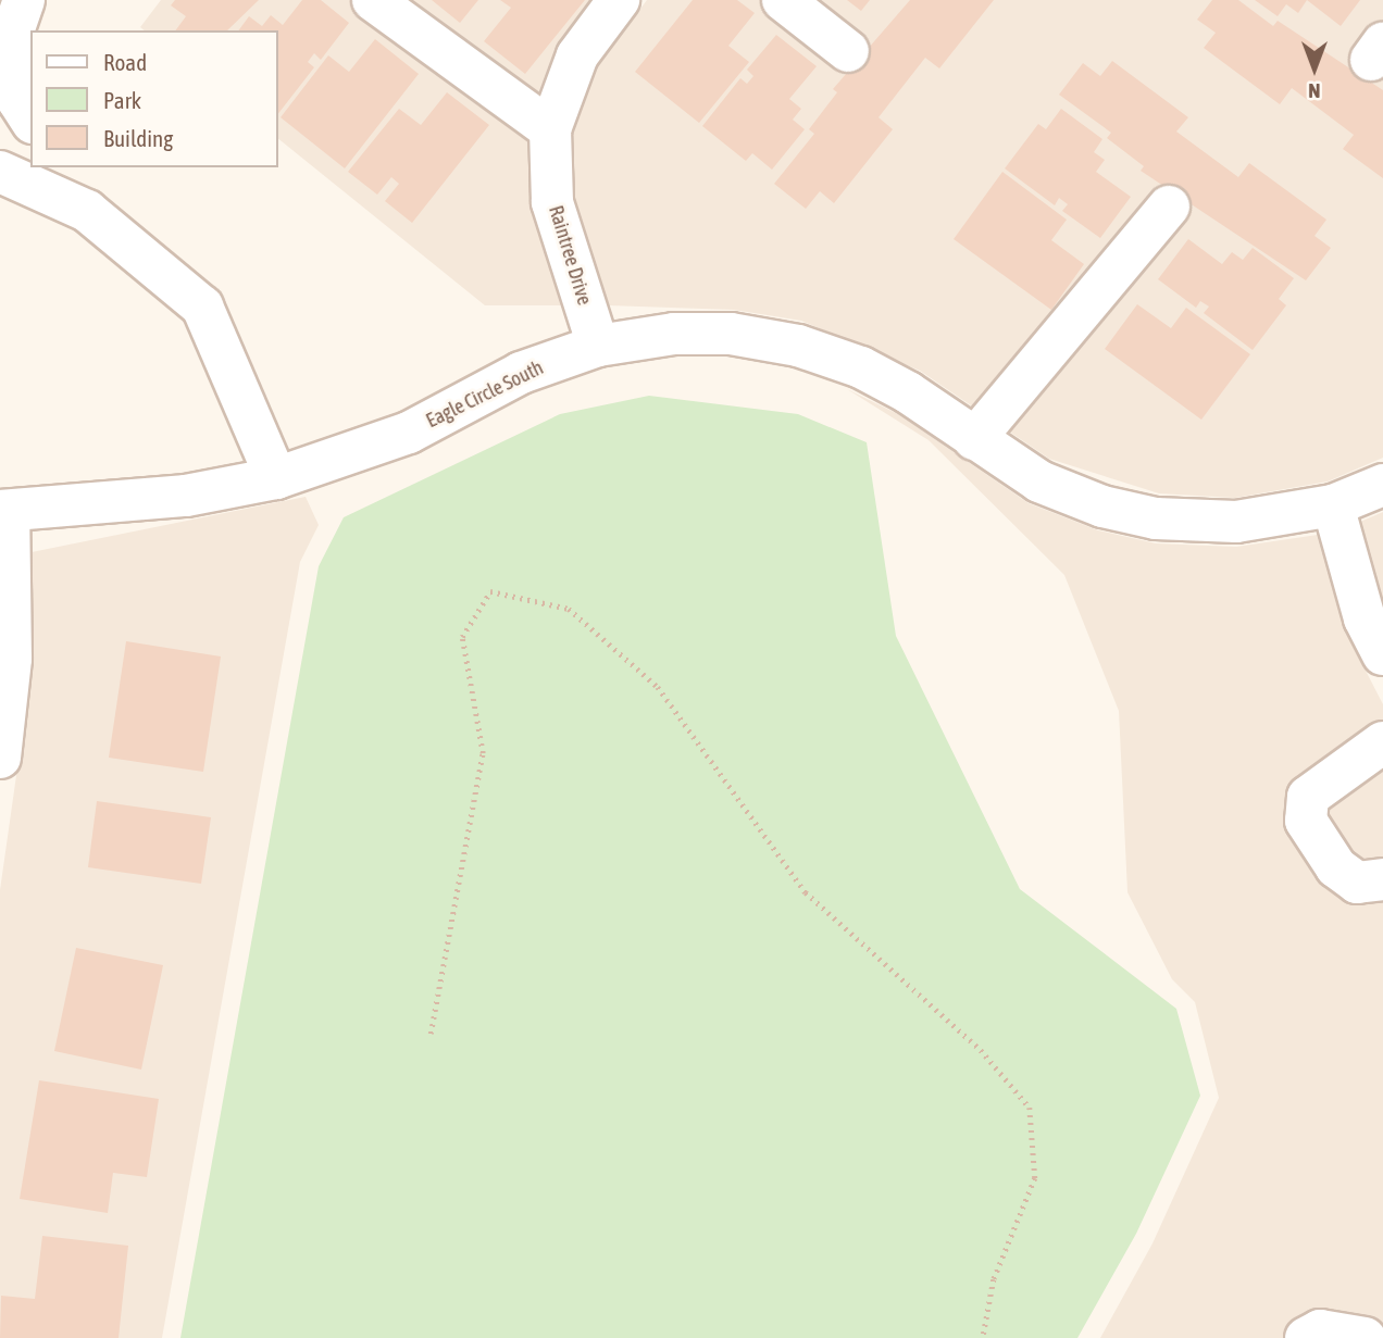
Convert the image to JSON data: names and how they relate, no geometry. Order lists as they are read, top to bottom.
{
  "streets": {
    "street": ["Raintree Drive", "Eagle Circle South"]
  },
  "crossings": [
    ["Raintree Drive", "Eagle Circle South"]
  ],
  "legend": ["Road", "Park", "Building"],
  "north": "bottom"
}
